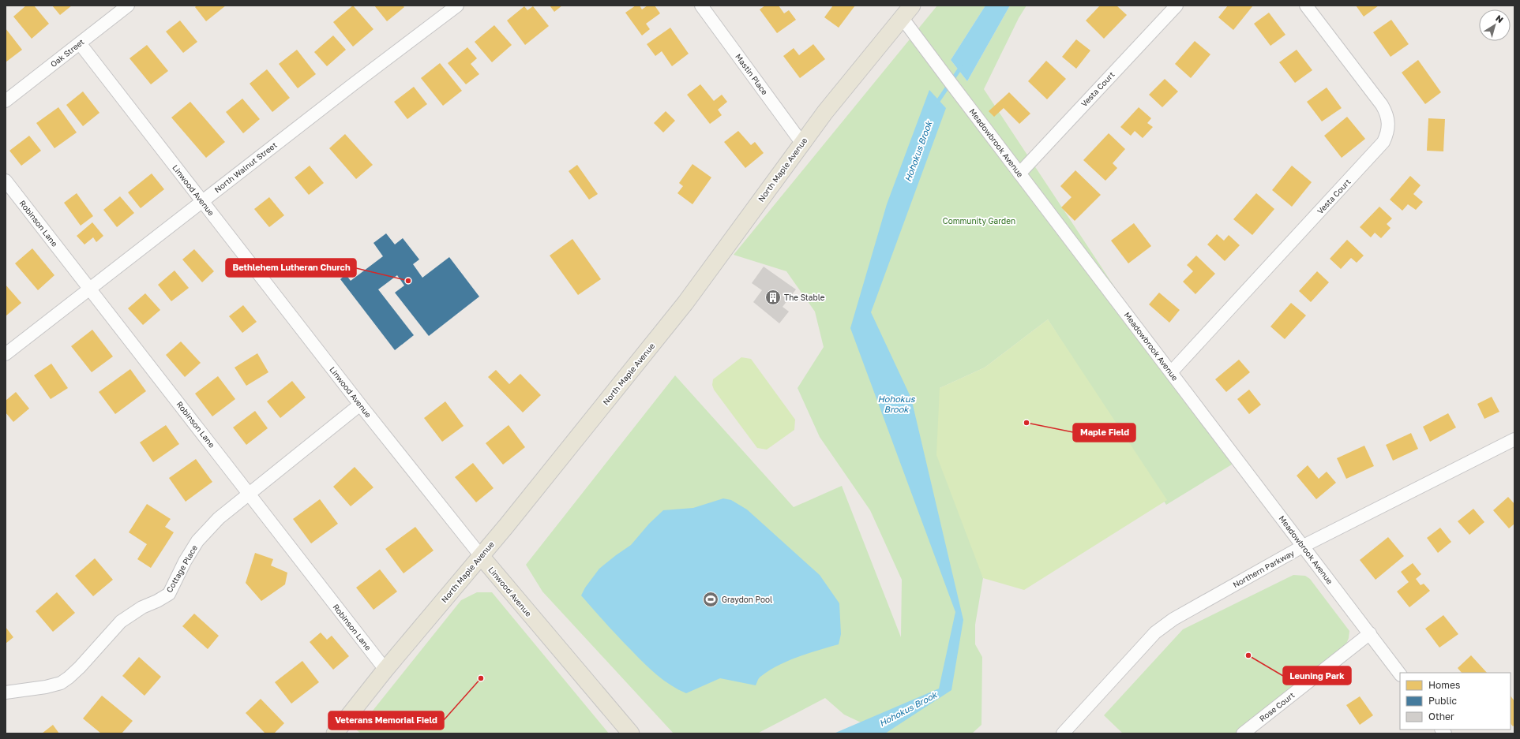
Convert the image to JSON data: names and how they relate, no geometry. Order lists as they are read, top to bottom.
{
  "streets": {
    "main road": ["North Maple Avenue", "Linwood Avenue"],
    "street": [
      "Oak Street",
      "Mastin Place",
      "Vesta Court",
      "Meadowbrook Avenue",
      "North Walnut Street",
      "Robinson Lane",
      "Cottage Place",
      "Northern Parkway",
      "Rose Court"
    ]
  },
  "crossings": [
    ["Oak Street", "Linwood Avenue"],
    ["Mastin Place", "North Maple Avenue"],
    ["Vesta Court", "Meadowbrook Avenue"],
    ["Meadowbrook Avenue", "North Maple Avenue"],
    ["Meadowbrook Avenue", "Northern Parkway"],
    ["Meadowbrook Avenue", "Rose Court"],
    ["North Walnut Street", "Linwood Avenue"],
    ["North Walnut Street", "Robinson Lane"],
    ["North Maple Avenue", "Linwood Avenue"],
    ["North Maple Avenue", "Robinson Lane"],
    ["Linwood Avenue", "Cottage Place"],
    ["Robinson Lane", "Cottage Place"]
  ],
  "water": ["Hohokus Brook"],
  "parks": ["Community Garden"],
  "places": {
    "other": [
      "Bethlehem Lutheran Church",
      "Maple Field",
      "Leuning Park",
      "Veterans Memorial Field"
    ],
    "building": ["The Stable"],
    "sports": ["Graydon Pool"]
  },
  "legend": ["Homes", "Public", "Other"],
  "north": "top right"
}
